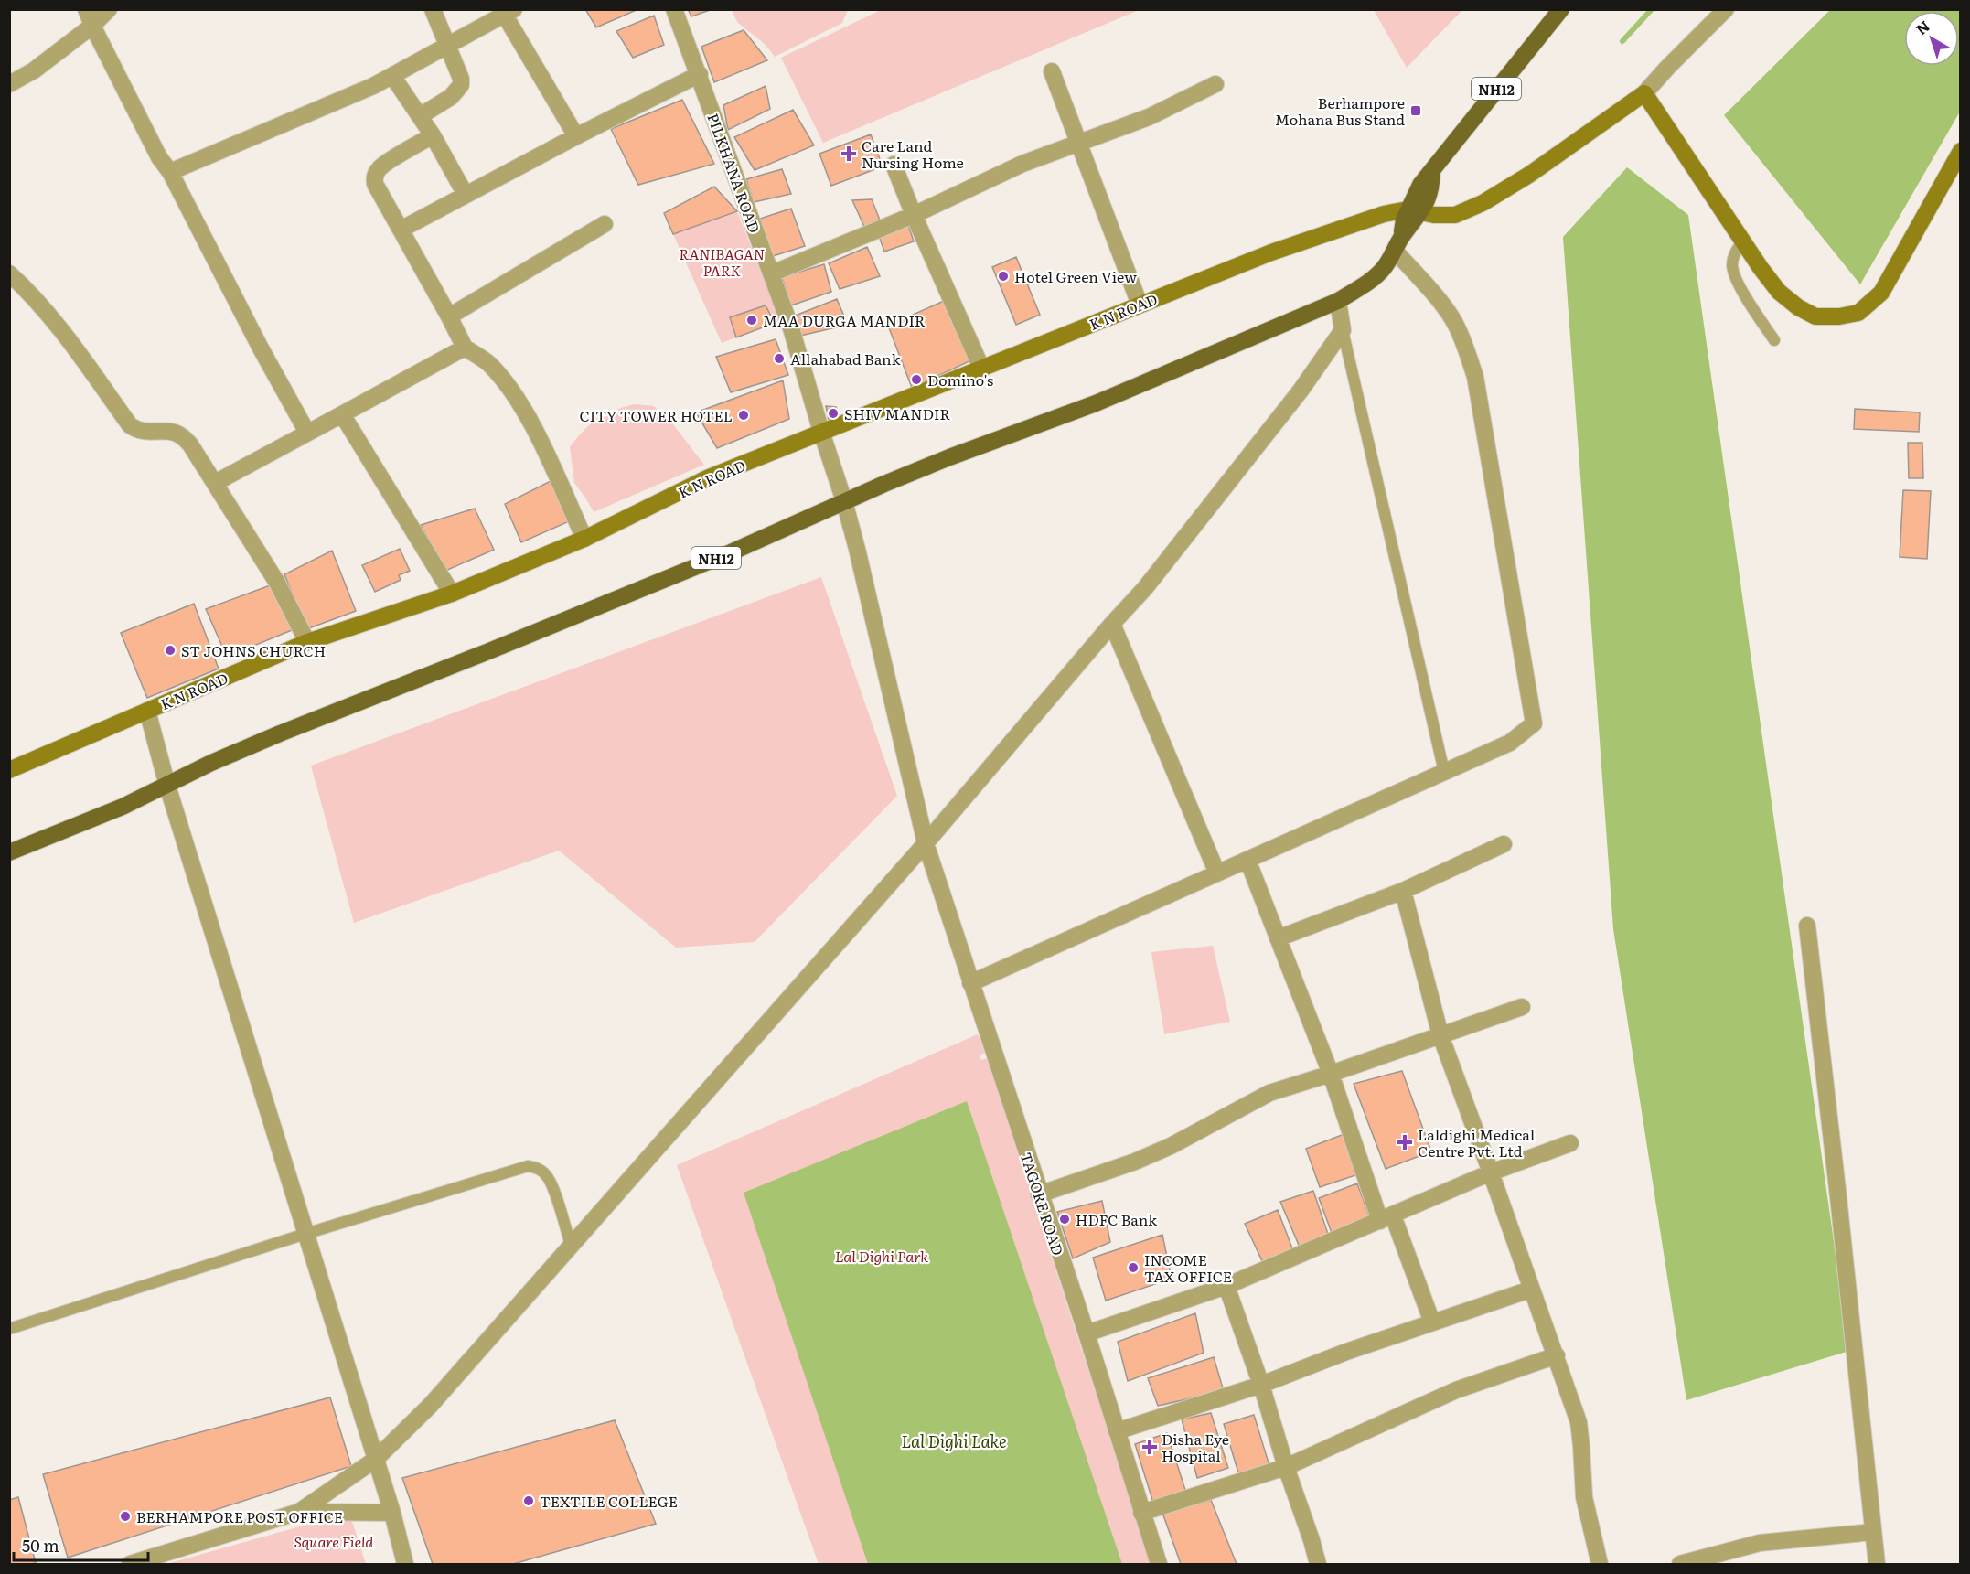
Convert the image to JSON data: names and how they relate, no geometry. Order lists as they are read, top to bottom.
{
  "streets": {
    "main road": ["NH12"],
    "street": ["PILKHANA ROAD", "K N ROAD", "TAGORE ROAD"]
  },
  "crossings": [
    ["NH12", "PILKHANA ROAD"],
    ["NH12", "K N ROAD"],
    ["NH12", "TAGORE ROAD"],
    ["PILKHANA ROAD", "K N ROAD"],
    ["PILKHANA ROAD", "TAGORE ROAD"]
  ],
  "water": ["Lal Dighi Lake"],
  "parks": ["RANIBAGAN PARK", "Lal Dighi Park", "Square Field"],
  "places": {
    "transit": ["Berhampore Mohana Bus Stand"],
    "health": ["Care Land Nursing Home", "Laldighi Medical Centre Pvt. Ltd", "Disha Eye Hospital"],
    "other": [
      "Hotel Green View",
      "MAA DURGA MANDIR",
      "Allahabad Bank",
      "Domino's",
      "SHIV MANDIR",
      "CITY TOWER HOTEL",
      "ST JOHNS CHURCH",
      "HDFC Bank",
      "INCOME TAX OFFICE",
      "TEXTILE COLLEGE",
      "BERHAMPORE POST OFFICE"
    ]
  },
  "scale_bar": "50 m",
  "north": "top left"
}
